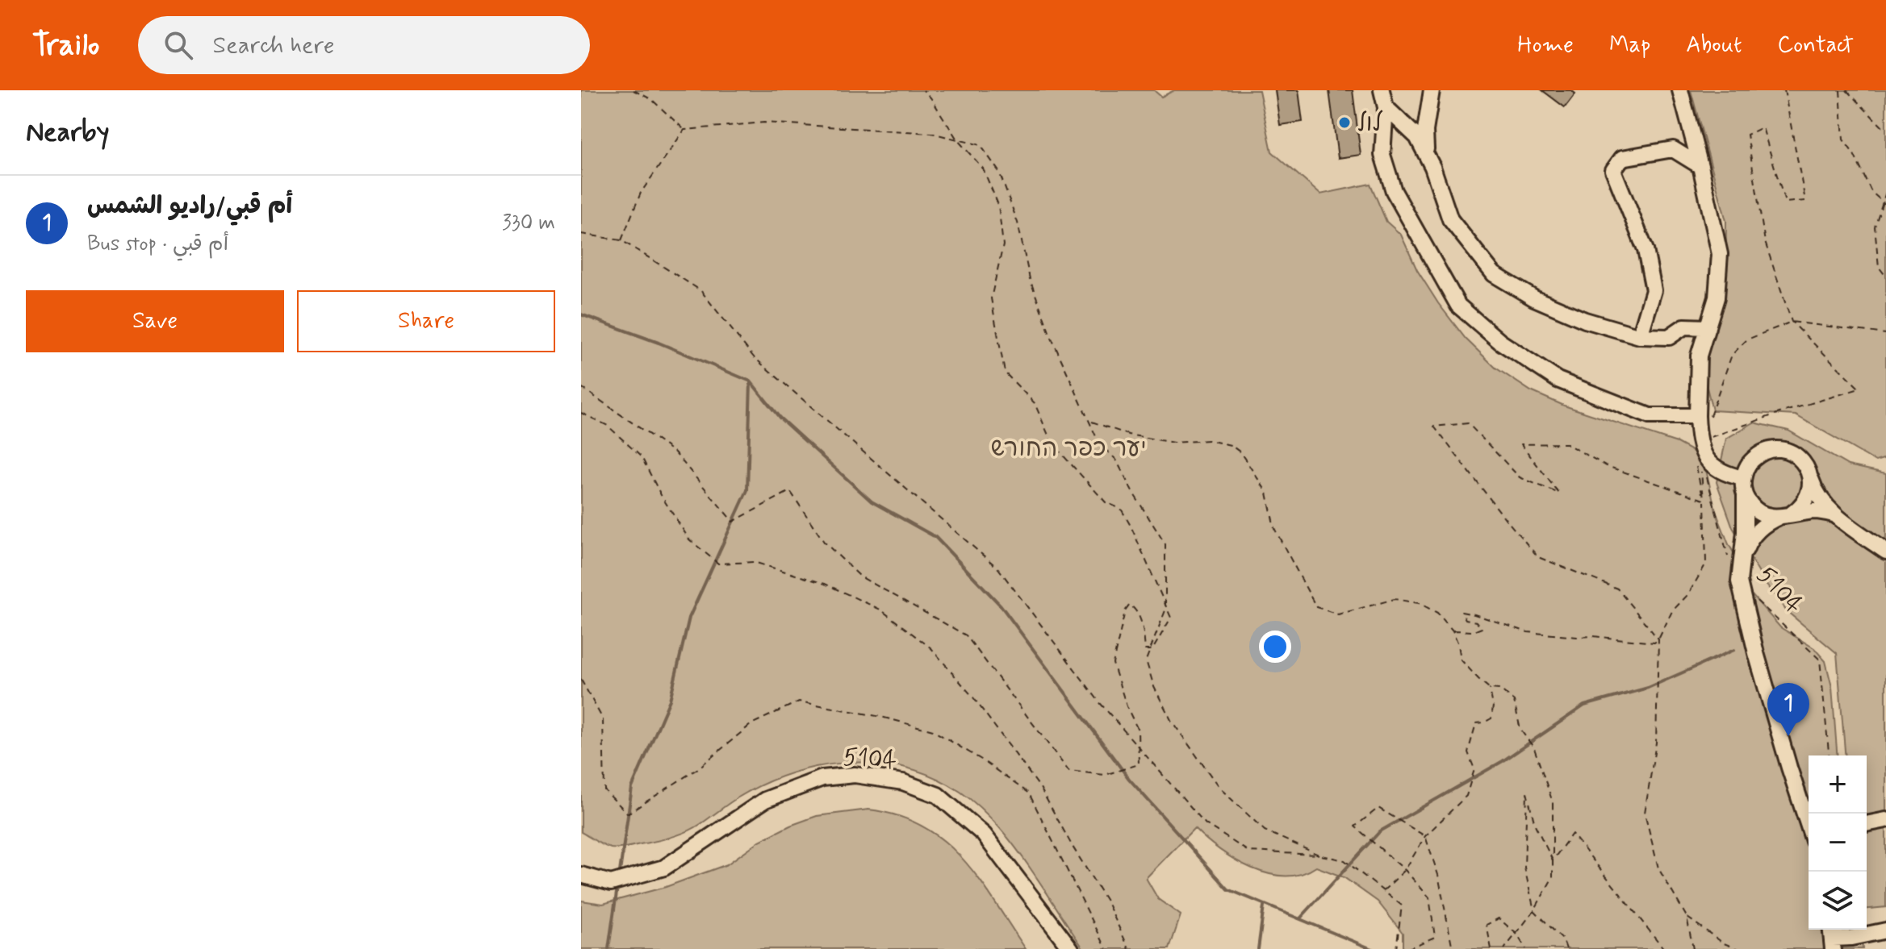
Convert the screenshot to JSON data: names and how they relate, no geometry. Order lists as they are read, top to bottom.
{
  "streets": {
    "street": ["5104"]
  },
  "parks": ["יער כפר החורש"],
  "places": ["לול"],
  "page": {
    "header": "Trailo",
    "search": "Search here",
    "nav": [
      "Home",
      "Map",
      "About",
      "Contact"
    ],
    "heading": "Nearby",
    "list": [
      {
        "mark": "1",
        "name": "أم قبي/راديو الشمس",
        "note": "Bus stop · أم قبي",
        "value": "330 m"
      }
    ],
    "buttons": ["Save", "Share"],
    "pins": "1",
    "map_buttons": ["+", "−"]
  }
}
